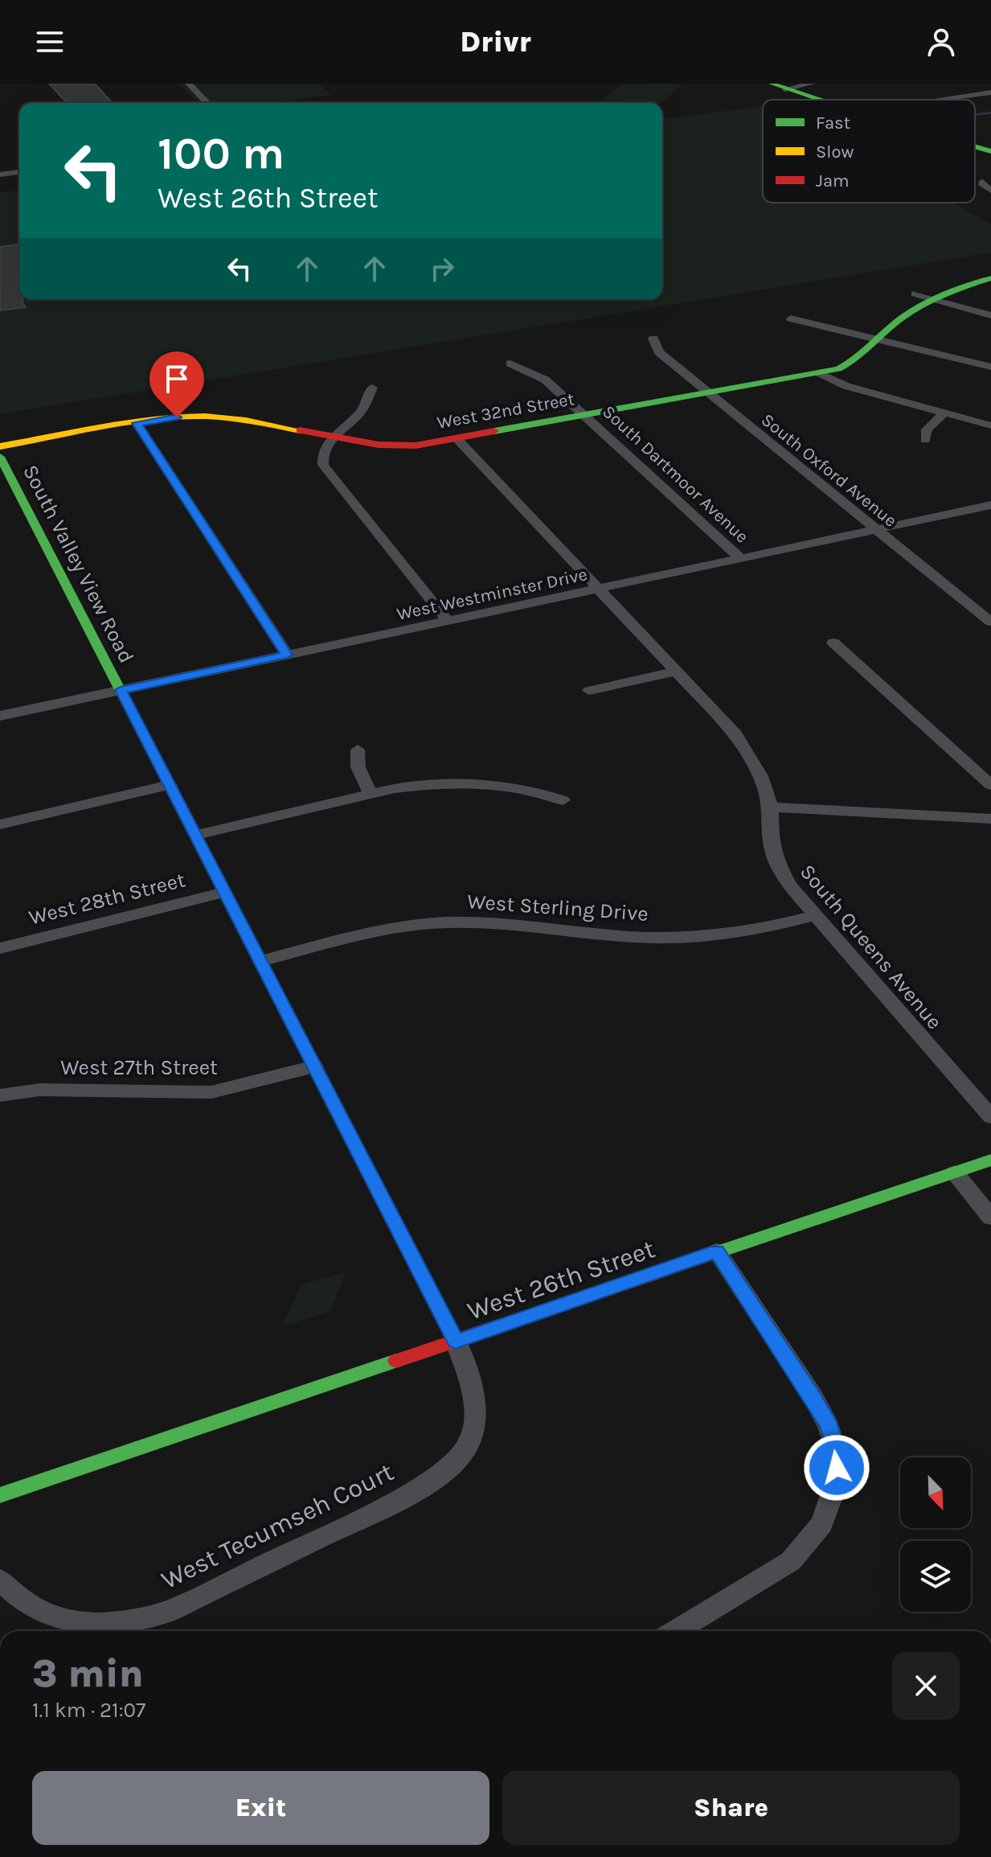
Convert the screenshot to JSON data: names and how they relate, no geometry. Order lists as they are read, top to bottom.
{
  "streets": {
    "street": [
      "West 32nd Street",
      "South Oxford Avenue",
      "South Dartmoor Avenue",
      "South Valley View Road",
      "West Westminster Drive",
      "West 28th Street",
      "West Sterling Drive",
      "South Queens Avenue",
      "West 27th Street",
      "West 26th Street",
      "West Tecumseh Court"
    ]
  },
  "crossings": [
    ["West 32nd Street", "South Oxford Avenue"],
    ["West 32nd Street", "South Dartmoor Avenue"],
    ["West 32nd Street", "South Queens Avenue"],
    ["South Oxford Avenue", "West Westminster Drive"],
    ["South Dartmoor Avenue", "West Westminster Drive"],
    ["South Valley View Road", "West Westminster Drive"],
    ["South Valley View Road", "West 28th Street"],
    ["South Valley View Road", "West Sterling Drive"],
    ["South Valley View Road", "West 27th Street"],
    ["South Valley View Road", "West 26th Street"],
    ["South Valley View Road", "West Tecumseh Court"],
    ["West Westminster Drive", "South Queens Avenue"],
    ["West Sterling Drive", "South Queens Avenue"],
    ["West 26th Street", "West Tecumseh Court"]
  ],
  "legend": ["Fast", "Slow", "Jam"],
  "north": "bottom right",
  "page": {
    "header": "Drivr",
    "turn": ["100 m", "West 26th Street"],
    "heading": ["3 min", "1.1 km · 21:07"],
    "buttons": ["Exit", "Share"]
  }
}
